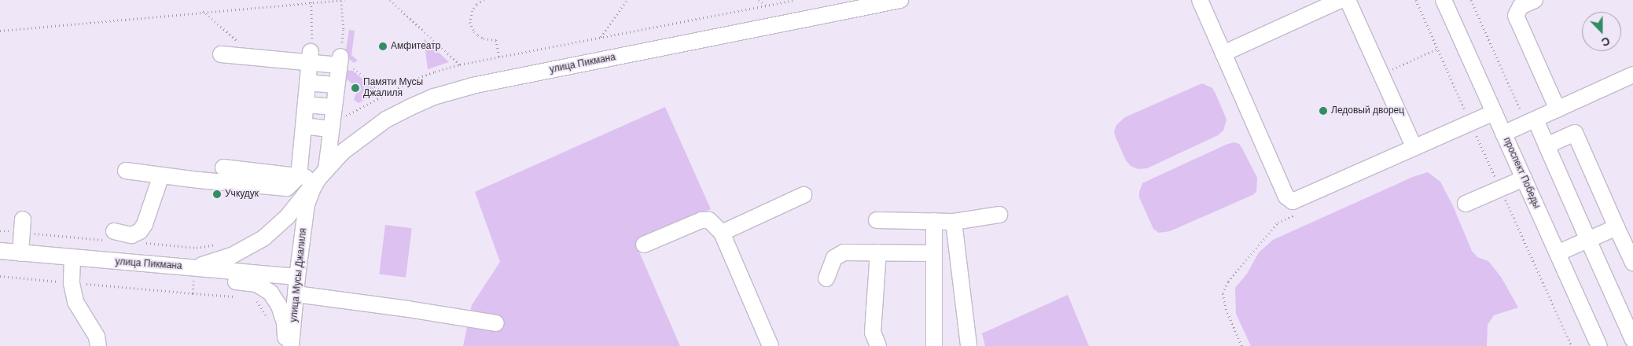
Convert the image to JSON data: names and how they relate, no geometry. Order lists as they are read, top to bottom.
{
  "streets": {
    "street": ["улица Пикмана", "проспект Победы", "улица Мусы Джалиля"]
  },
  "crossings": [
    ["улица Пикмана", "улица Мусы Джалиля"]
  ],
  "places": [
    "Амфитеатр",
    "Памяти Мусы Джалиля",
    "Ледовый дворец",
    "Учкудук"
  ],
  "north": "bottom"
}
